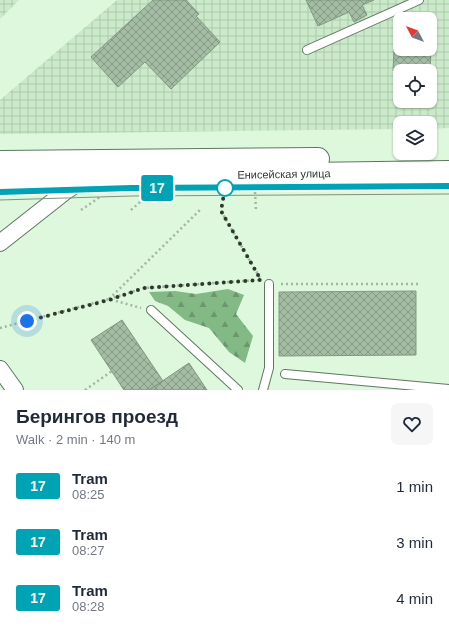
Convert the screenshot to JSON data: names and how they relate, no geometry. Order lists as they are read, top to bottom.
{
  "streets": {
    "main road": ["Енисейская улица"]
  },
  "lines": ["tram line 17"],
  "north": "top left",
  "page": {
    "on_map": "17",
    "heading": ["Берингов проезд", "Walk · 2 min · 140 m"],
    "list": [
      {
        "mark": "17",
        "name": "Tram",
        "note": "08:25",
        "value": "1 min"
      },
      {
        "mark": "17",
        "name": "Tram",
        "note": "08:27",
        "value": "3 min"
      },
      {
        "mark": "17",
        "name": "Tram",
        "note": "08:28",
        "value": "4 min"
      }
    ]
  }
}
